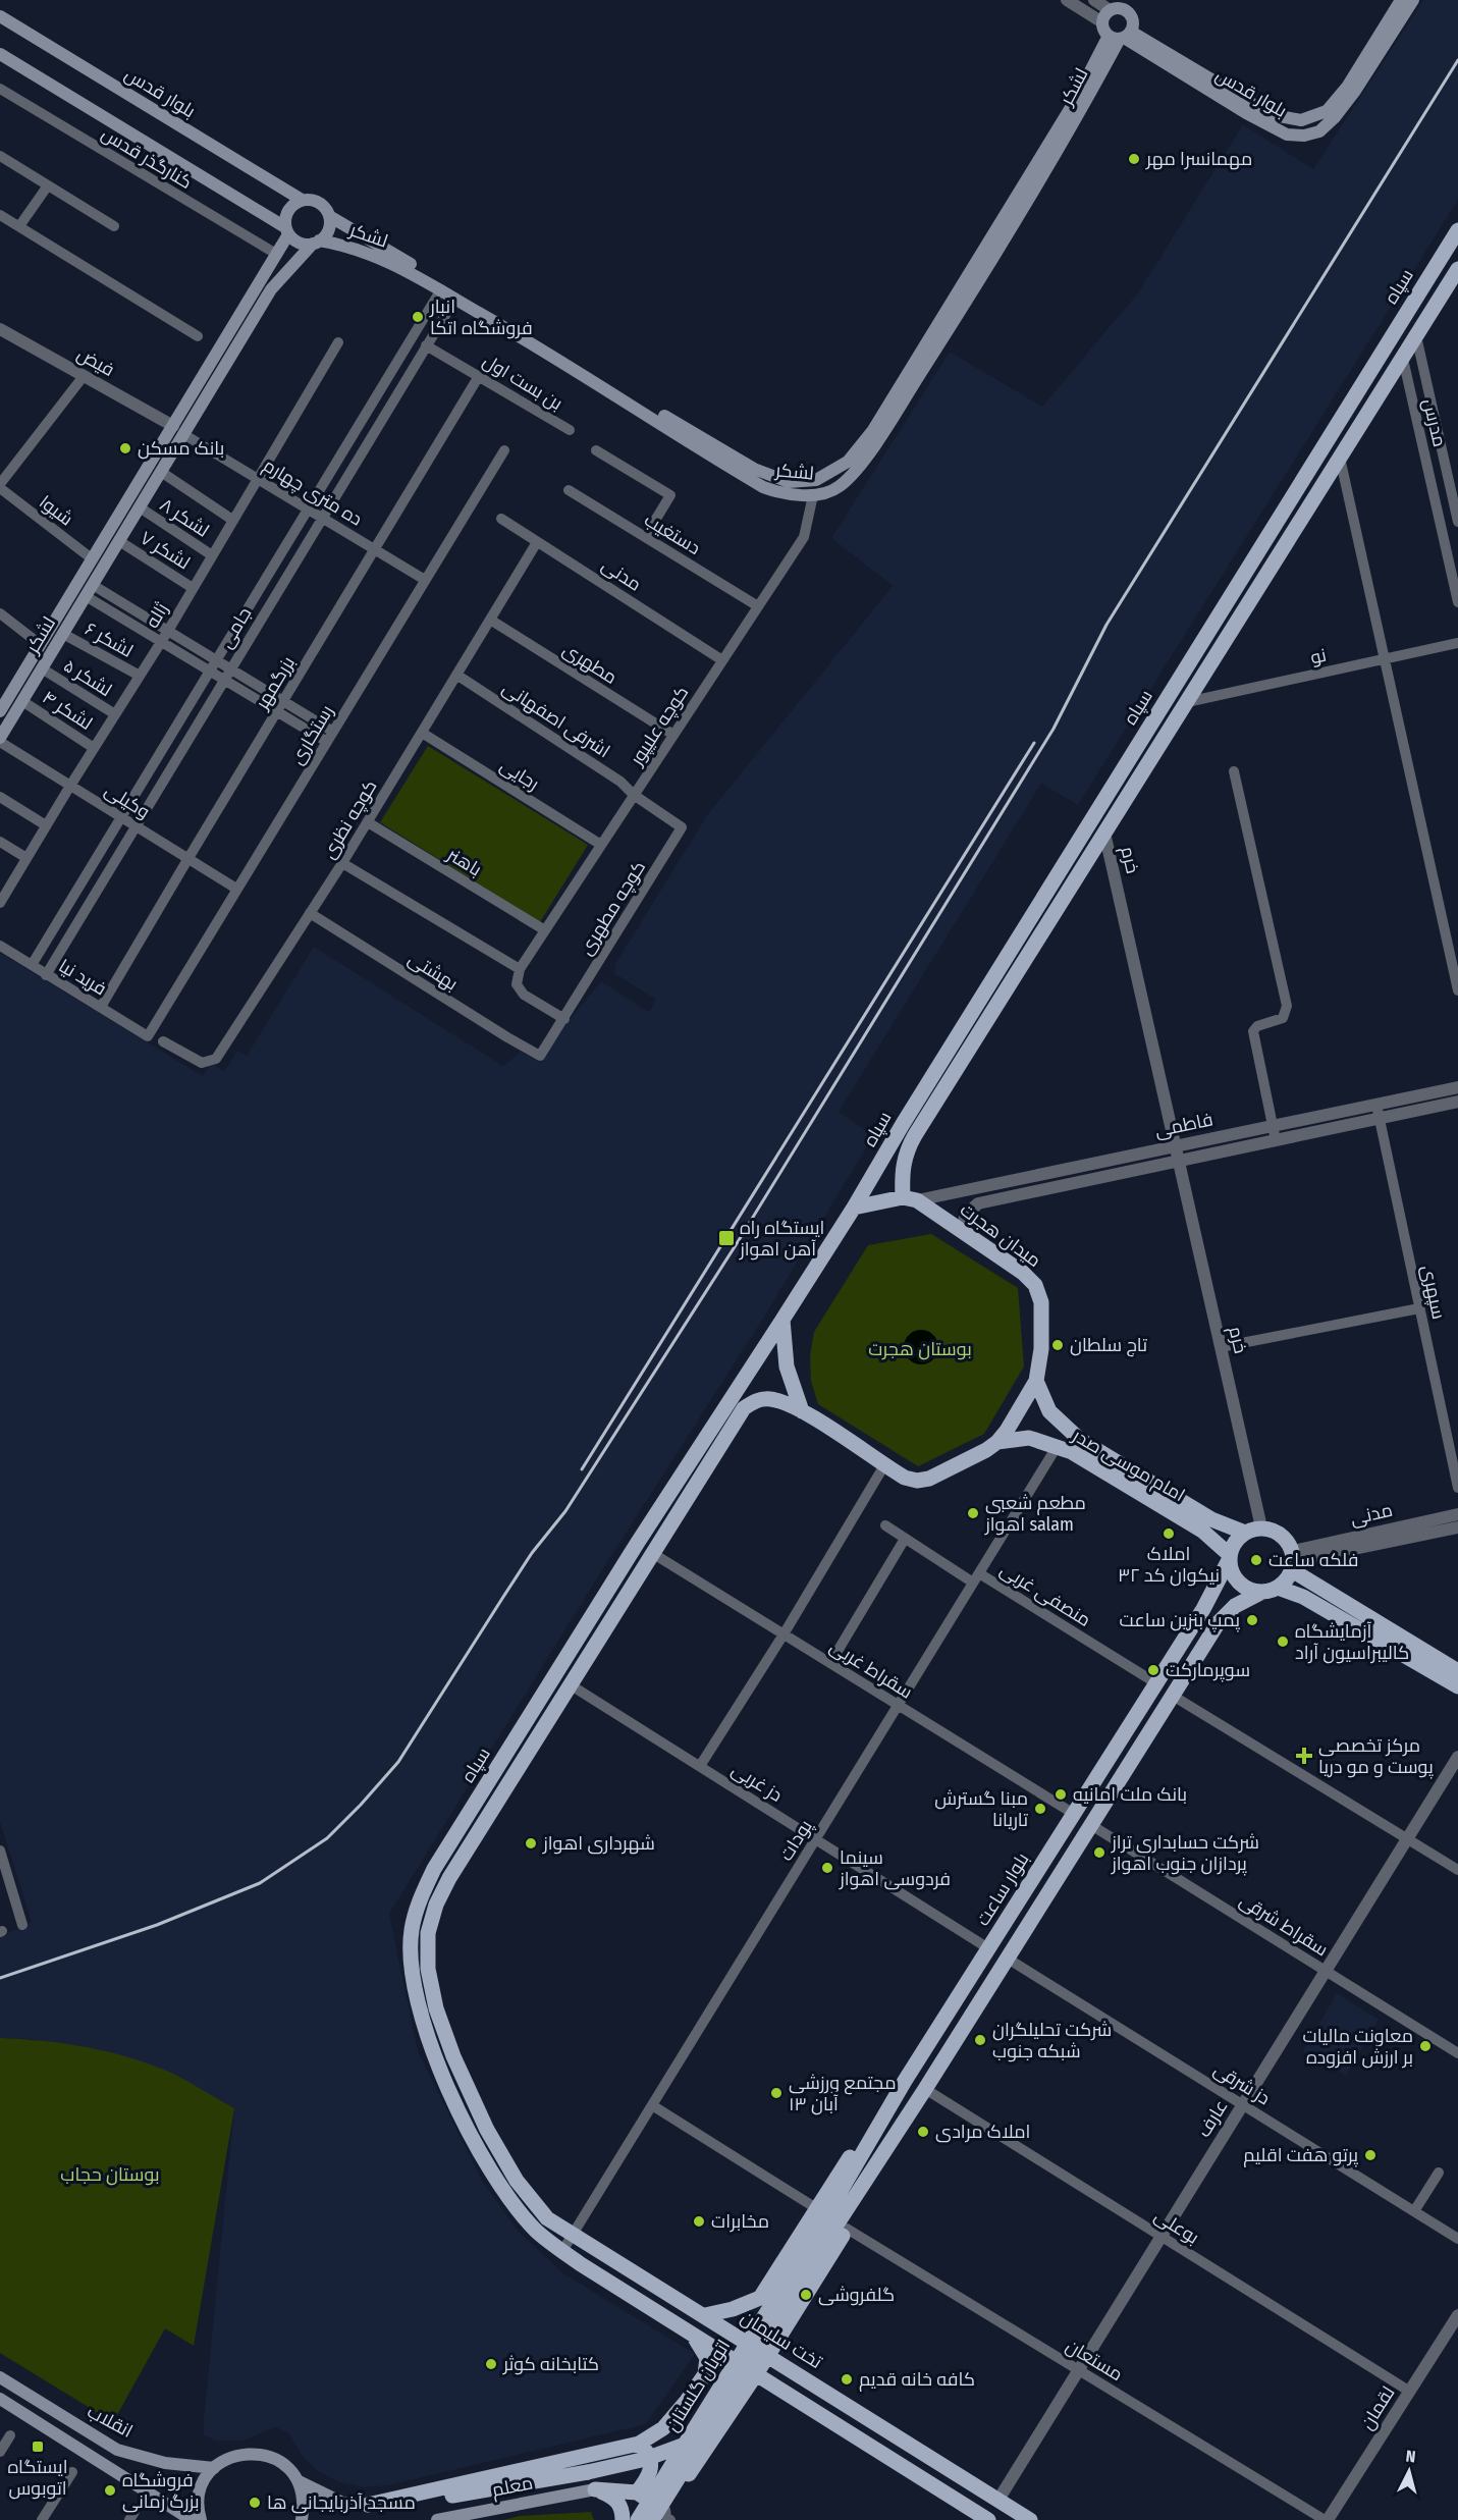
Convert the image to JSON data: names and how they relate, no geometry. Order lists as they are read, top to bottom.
{
  "streets": {
    "main road": [
      "لشکر",
      "بلوار قدس",
      "سپاه",
      "میدان هجرت",
      "امام موسی صدر",
      "بلوار ساعت",
      "تخت سلیمان",
      "اتوبان گلستان",
      "انقلاب",
      "معلم"
    ],
    "street": [
      "کنارگذر قدس",
      "فیض",
      "بن بست اول",
      "مدرس",
      "ده متری چهارم",
      "شیوا",
      "لشکر ۸",
      "دستغیب",
      "لشکر ۷",
      "مدنی",
      "ژاله",
      "جامی",
      "لشکر ۶",
      "نو",
      "مطهری",
      "لشکر ۵",
      "بزرگمهر",
      "لشکر ۴",
      "اشرفی اصفهانی",
      "کوچه علیپور",
      "رستگاری",
      "رجایی",
      "وکیلی",
      "کوچه نظری",
      "خرم",
      "باهنر",
      "کوچه مطهری",
      "بهشتی",
      "فرید نیا",
      "فاطمی",
      "سپهری",
      "منصفی غربی",
      "سقراط غربی",
      "دز غربی",
      "پودات",
      "سقراط شرقی",
      "دز شرقی",
      "عارف",
      "بوعلی",
      "مستعان",
      "لقمان"
    ]
  },
  "crossings": [
    ["لشکر", "بلوار قدس"],
    ["لشکر", "کنارگذر قدس"],
    ["لشکر", "فیض"],
    ["لشکر", "ده متری چهارم"],
    ["لشکر", "شیوا"],
    ["لشکر", "لشکر ۸"],
    ["لشکر", "لشکر ۷"],
    ["لشکر", "جامی"],
    ["لشکر", "لشکر ۶"],
    ["لشکر", "لشکر ۵"],
    ["لشکر", "لشکر ۴"],
    ["لشکر", "کوچه علیپور"],
    ["لشکر", "وکیلی"],
    ["سپاه", "مدرس"],
    ["سپاه", "نو"],
    ["سپاه", "خرم"],
    ["سپاه", "فاطمی"],
    ["سپاه", "میدان هجرت"],
    ["سپاه", "سقراط غربی"],
    ["سپاه", "دز غربی"],
    ["سپاه", "پودات"],
    ["سپاه", "تخت سلیمان"],
    ["فیض", "ده متری چهارم"],
    ["بن بست اول", "جامی"],
    ["بن بست اول", "بزرگمهر"],
    ["ده متری چهارم", "ژاله"],
    ["ده متری چهارم", "جامی"],
    ["ده متری چهارم", "بزرگمهر"],
    ["ده متری چهارم", "رستگاری"],
    ["لشکر ۸", "ژاله"],
    ["دستغیب", "کوچه علیپور"],
    ["لشکر ۷", "ژاله"],
    ["مدنی", "کوچه علیپور"],
    ["مدنی", "کوچه نظری"],
    ["مدنی", "خرم"],
    ["مدنی", "امام موسی صدر"],
    ["مدنی", "بلوار ساعت"],
    ["ژاله", "لشکر ۶"],
    ["ژاله", "لشکر ۵"],
    ["ژاله", "لشکر ۴"],
    ["ژاله", "وکیلی"],
    ["جامی", "وکیلی"],
    ["جامی", "فرید نیا"],
    ["مطهری", "کوچه علیپور"],
    ["مطهری", "کوچه نظری"],
    ["بزرگمهر", "وکیلی"],
    ["بزرگمهر", "فرید نیا"],
    ["اشرفی اصفهانی", "کوچه علیپور"],
    ["اشرفی اصفهانی", "کوچه نظری"],
    ["اشرفی اصفهانی", "کوچه مطهری"],
    ["کوچه علیپور", "رجایی"],
    ["کوچه علیپور", "باهنر"],
    ["کوچه علیپور", "کوچه مطهری"],
    ["رستگاری", "وکیلی"],
    ["رستگاری", "فرید نیا"],
    ["رجایی", "کوچه نظری"],
    ["کوچه نظری", "باهنر"],
    ["کوچه نظری", "بهشتی"],
    ["خرم", "فاطمی"],
    ["خرم", "امام موسی صدر"],
    ["خرم", "بلوار ساعت"],
    ["کوچه مطهری", "بهشتی"],
    ["فاطمی", "میدان هجرت"],
    ["فاطمی", "سپهری"],
    ["میدان هجرت", "امام موسی صدر"],
    ["امام موسی صدر", "پودات"],
    ["امام موسی صدر", "بلوار ساعت"],
    ["منصفی غربی", "پودات"],
    ["منصفی غربی", "بلوار ساعت"],
    ["سقراط غربی", "پودات"],
    ["سقراط غربی", "بلوار ساعت"],
    ["دز غربی", "پودات"],
    ["دز غربی", "بلوار ساعت"],
    ["پودات", "تخت سلیمان"],
    ["بلوار ساعت", "اتوبان گلستان"],
    ["سقراط شرقی", "عارف"],
    ["دز شرقی", "عارف"],
    ["عارف", "بوعلی"],
    ["عارف", "تخت سلیمان"],
    ["عارف", "مستعان"],
    ["بوعلی", "لقمان"],
    ["مستعان", "لقمان"]
  ],
  "parks": ["بوستان هجرت", "بوستان حجاب"],
  "places": {
    "other": [
      "مهمانسرا مهر",
      "انبار فروشگاه اتکا",
      "بانک مسکن",
      "تاج سلطان",
      "مطعم شعبي اهواز salam",
      "املاک نیکوان کد ۳۲",
      "فلکه ساعت",
      "پمپ بنزین ساعت",
      "آزمایشگاه کالیبراسیون آراد",
      "سوپرمارکت",
      "بانک ملت امانیه",
      "مبنا گسترش تاریانا",
      "شهرداری اهواز",
      "شرکت حسابداری تراز پردازان جنوب اهواز",
      "سینما فردوسی اهواز",
      "شرکت تحلیلگران شبکه جنوب",
      "معاونت مالیات بر ارزش افزوده",
      "مجتمع ورزشی ۱۳ آبان",
      "املاک مرادی",
      "پرتو هفت اقلیم",
      "مخابرات",
      "گلفروشی",
      "کتابخانه کوثر",
      "کافه خانه قدیم",
      "فروشگاه بزرگ زمانی",
      "مسجد آذربایجانی ها"
    ],
    "transit": ["ایستگاه راه آهن اهواز", "ایستگاه اتوبوس"],
    "health": ["مرکز تخصصی پوست و مو دریا"]
  },
  "north": "top"
}
